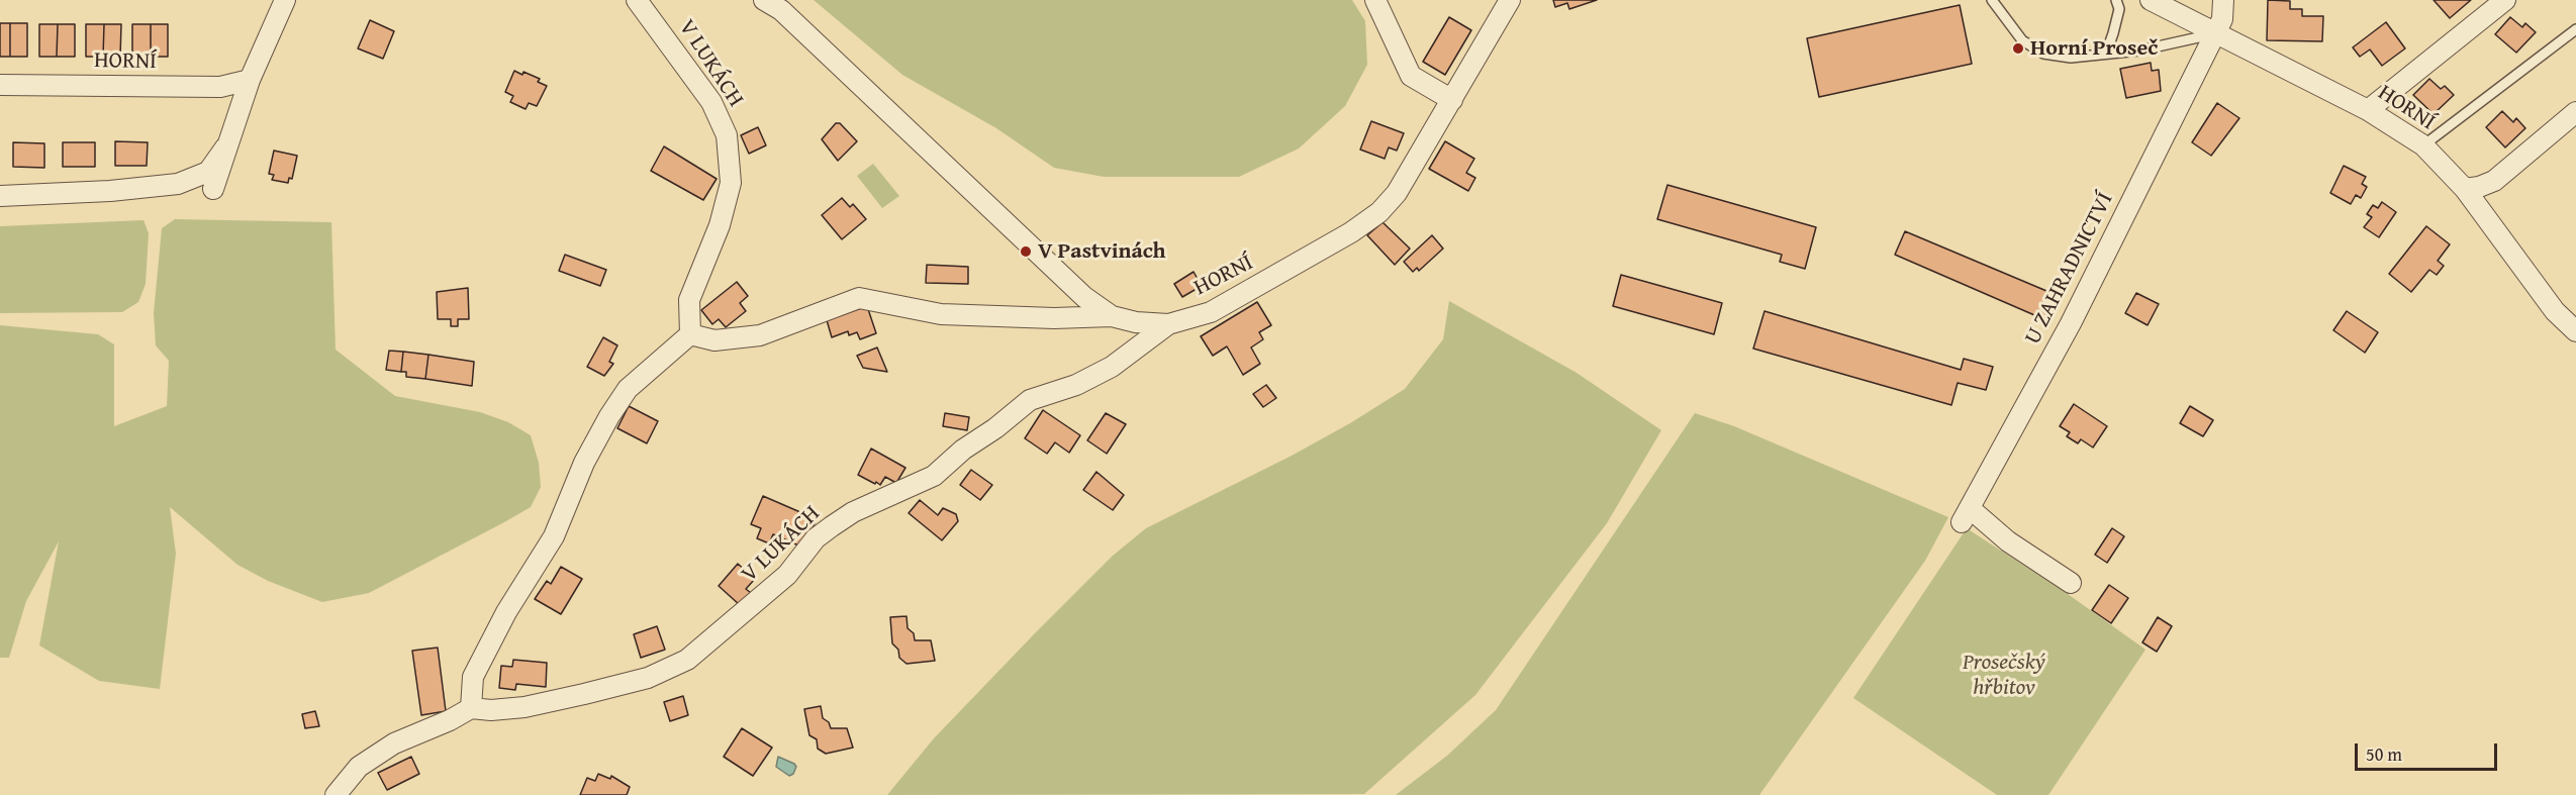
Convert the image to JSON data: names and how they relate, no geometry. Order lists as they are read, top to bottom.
{
  "streets": {
    "street": ["HORNÍ", "V LUKÁCH", "U ZAHRADNICTVÍ"]
  },
  "crossings": [
    ["HORNÍ", "V LUKÁCH"],
    ["HORNÍ", "U ZAHRADNICTVÍ"]
  ],
  "parks": ["Prosečský hřbitov"],
  "places": ["Horní Proseč", "V Pastvinách"],
  "scale_bar": "50 m"
}
